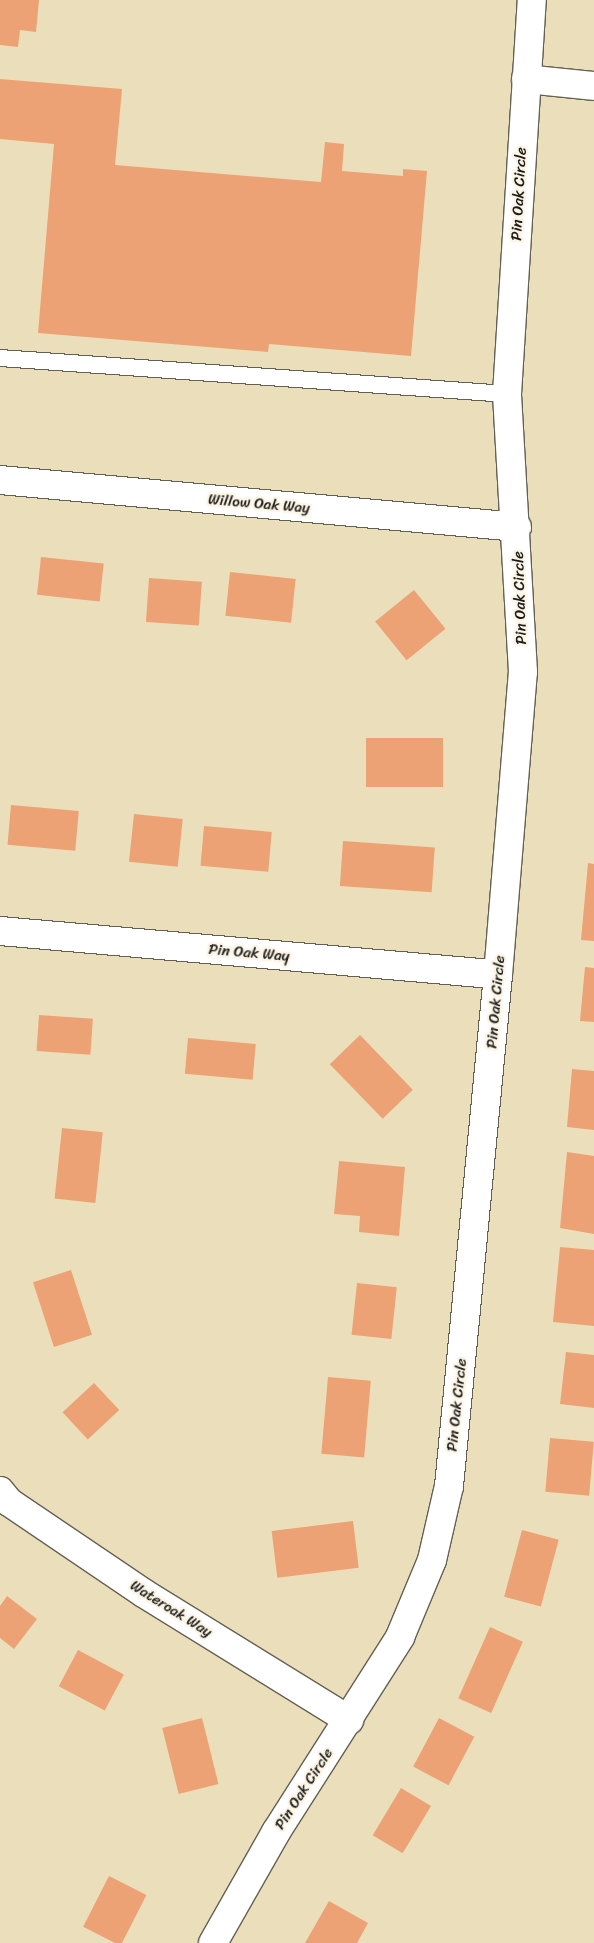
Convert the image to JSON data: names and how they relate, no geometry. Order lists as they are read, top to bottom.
{
  "streets": {
    "street": [
      "Pin Oak Circle",
      "Willow Oak Way",
      "Pin Oak Way",
      "Wateroak Way"
    ]
  },
  "crossings": [
    ["Pin Oak Circle", "Willow Oak Way"],
    ["Pin Oak Circle", "Pin Oak Way"],
    ["Pin Oak Circle", "Wateroak Way"]
  ]
}
